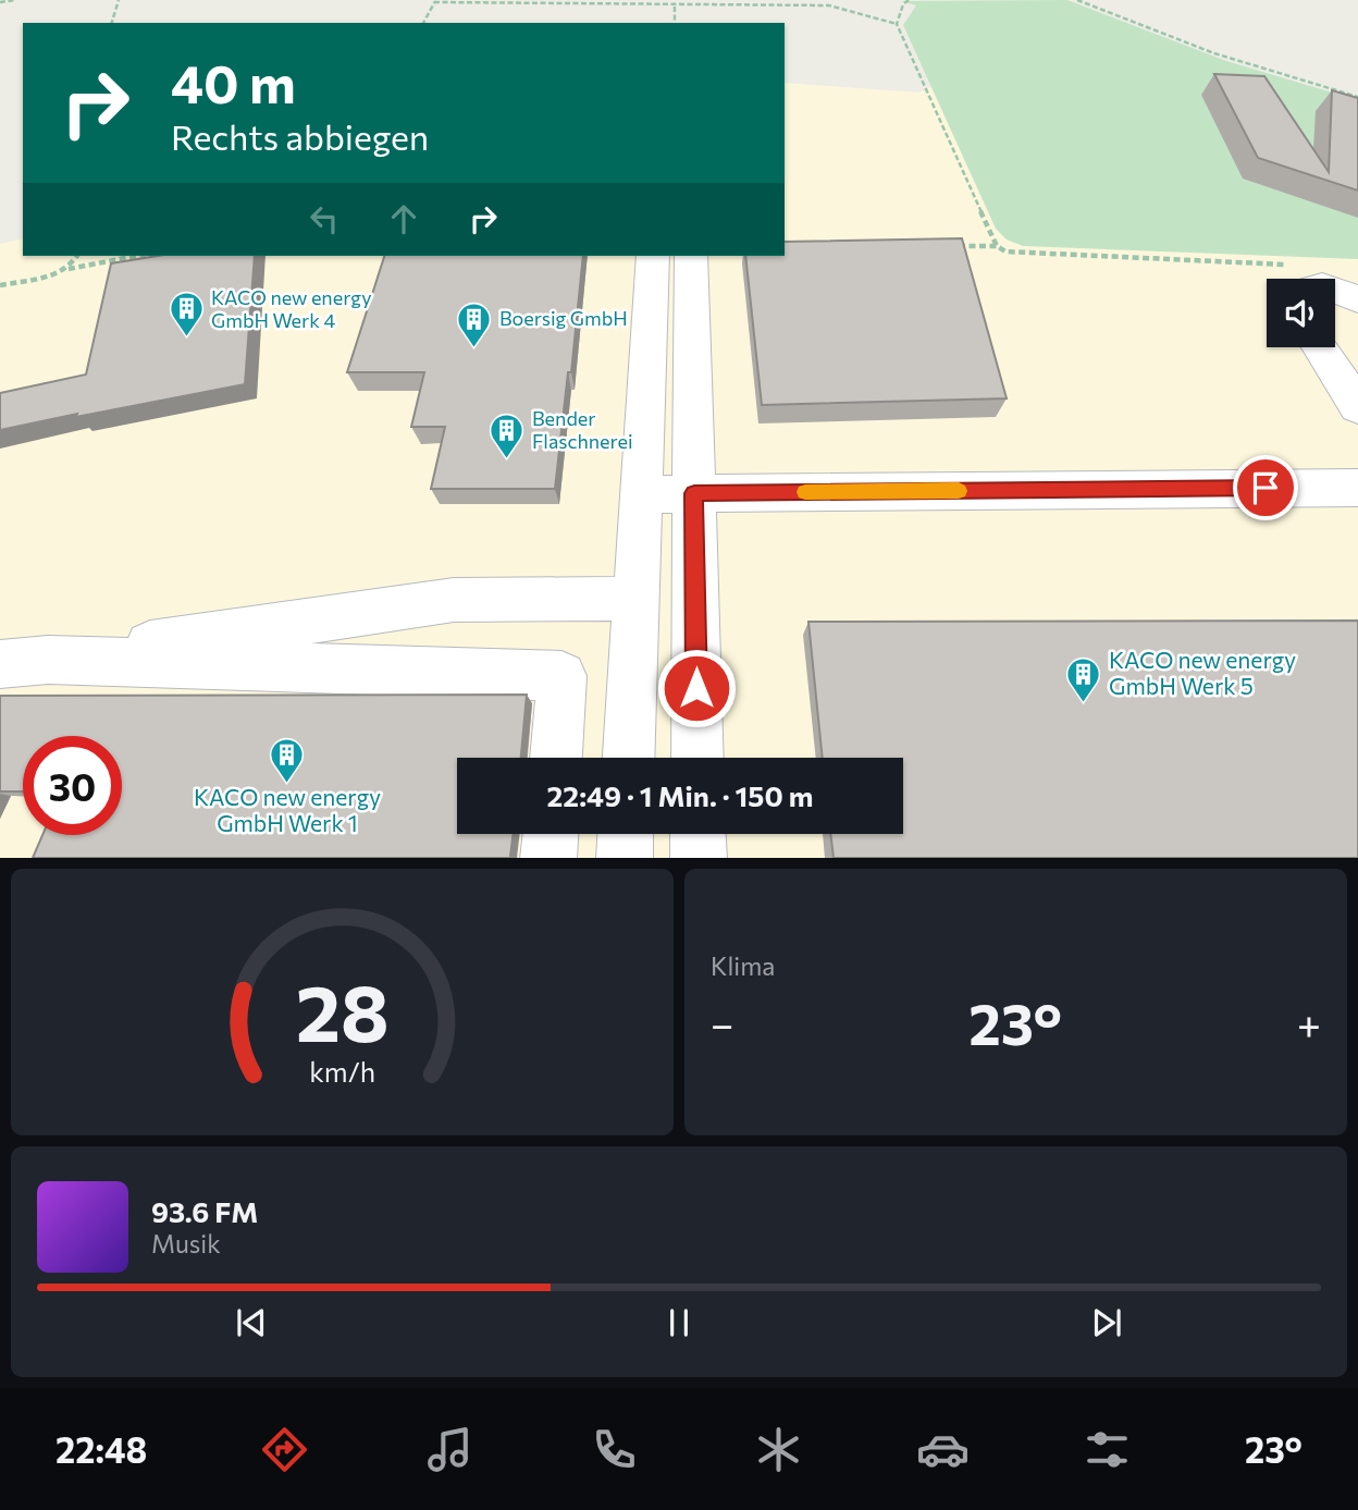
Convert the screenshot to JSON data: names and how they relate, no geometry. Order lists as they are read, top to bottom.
{
  "places": {
    "building": [
      "KACO new energy GmbH Werk 4",
      "Boersig GmbH",
      "Bender Flaschnerei",
      "KACO new energy GmbH Werk 5",
      "KACO new energy GmbH Werk 1"
    ]
  },
  "page": {
    "turn": ["40 m", "Rechts abbiegen"],
    "limit": "30",
    "trip": "22:49 · 1 Min. · 150 m",
    "tile": "Klima",
    "heat": ["−", "23°", "+"],
    "song": ["93.6 FM", "Musik"],
    "tabs": ["22:48", "23°"],
    "gauge": ["28", "km/h"]
  }
}
